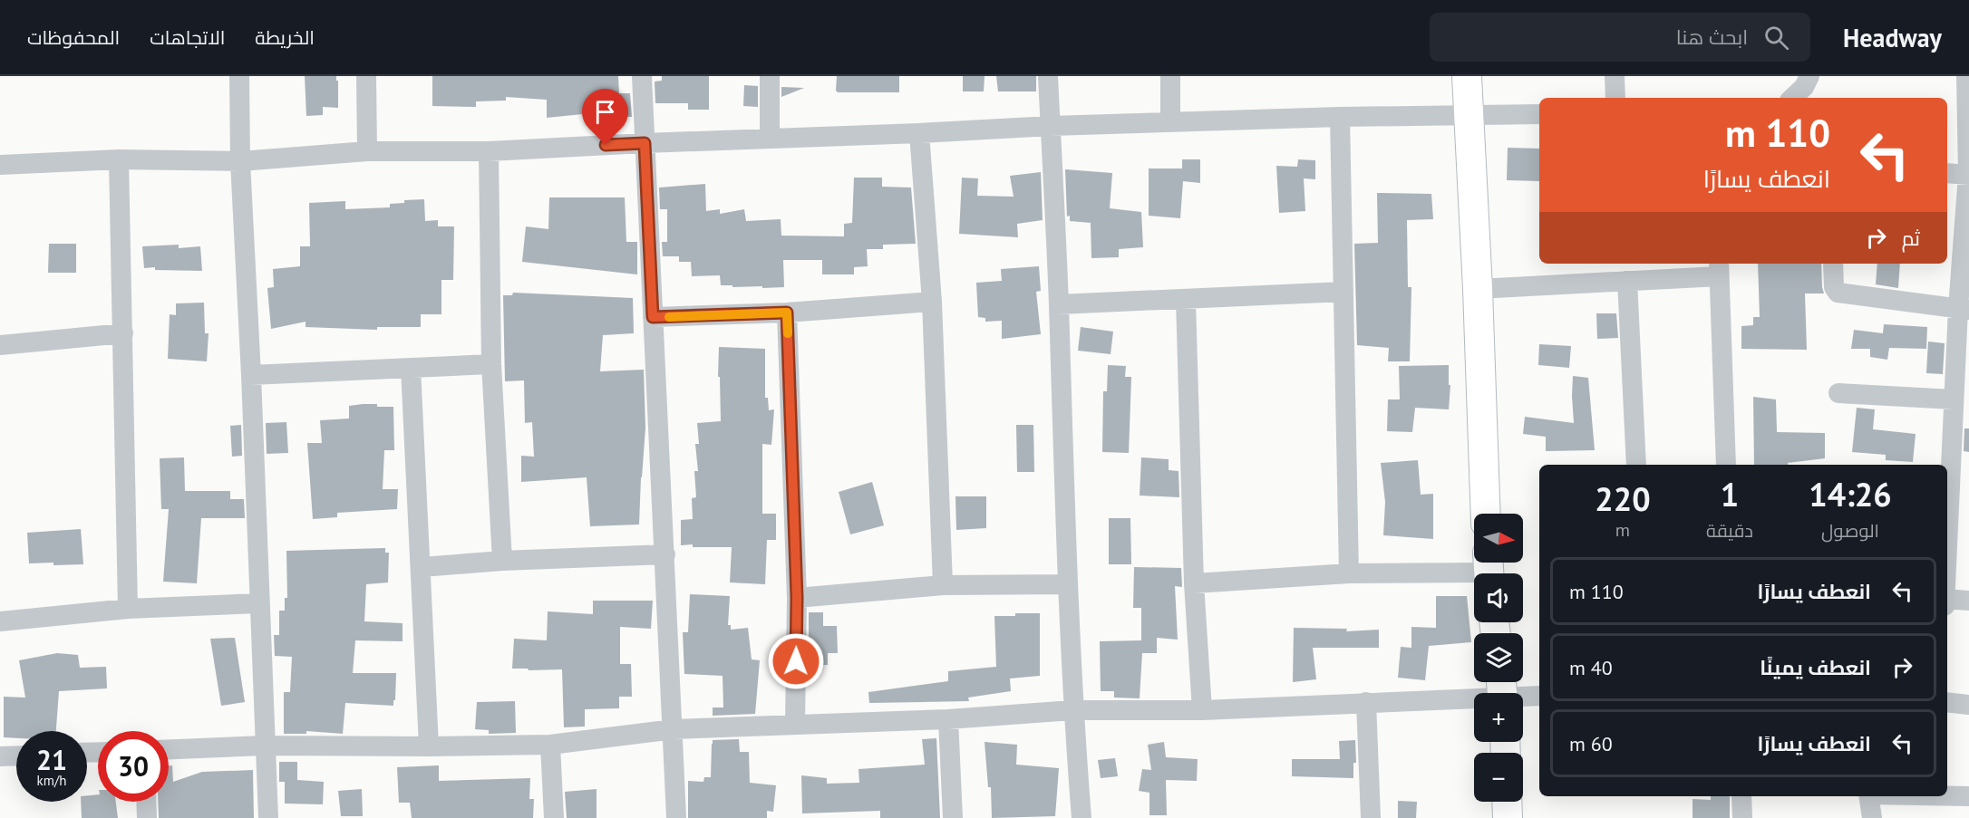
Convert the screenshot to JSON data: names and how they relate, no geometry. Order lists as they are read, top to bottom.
{
  "north": "right",
  "page": {
    "header": "Headway",
    "search": "ابحث هنا",
    "nav": ["الخريطة", "الاتجاهات", "المحفوظات"],
    "turn": ["110 m", "انعطف يسارًا"],
    "then": "ثم",
    "eta": [
      "14:26",
      "الوصول",
      "1",
      "دقيقة",
      "220",
      "m"
    ],
    "map_buttons": ["+", "−"],
    "list": [
      {
        "name": "انعطف يسارًا",
        "value": "110 m"
      },
      {
        "name": "انعطف يمينًا",
        "value": "40 m"
      },
      {
        "name": "انعطف يسارًا",
        "value": "60 m"
      }
    ],
    "speed": "21 km/h",
    "limit": "30"
  }
}
